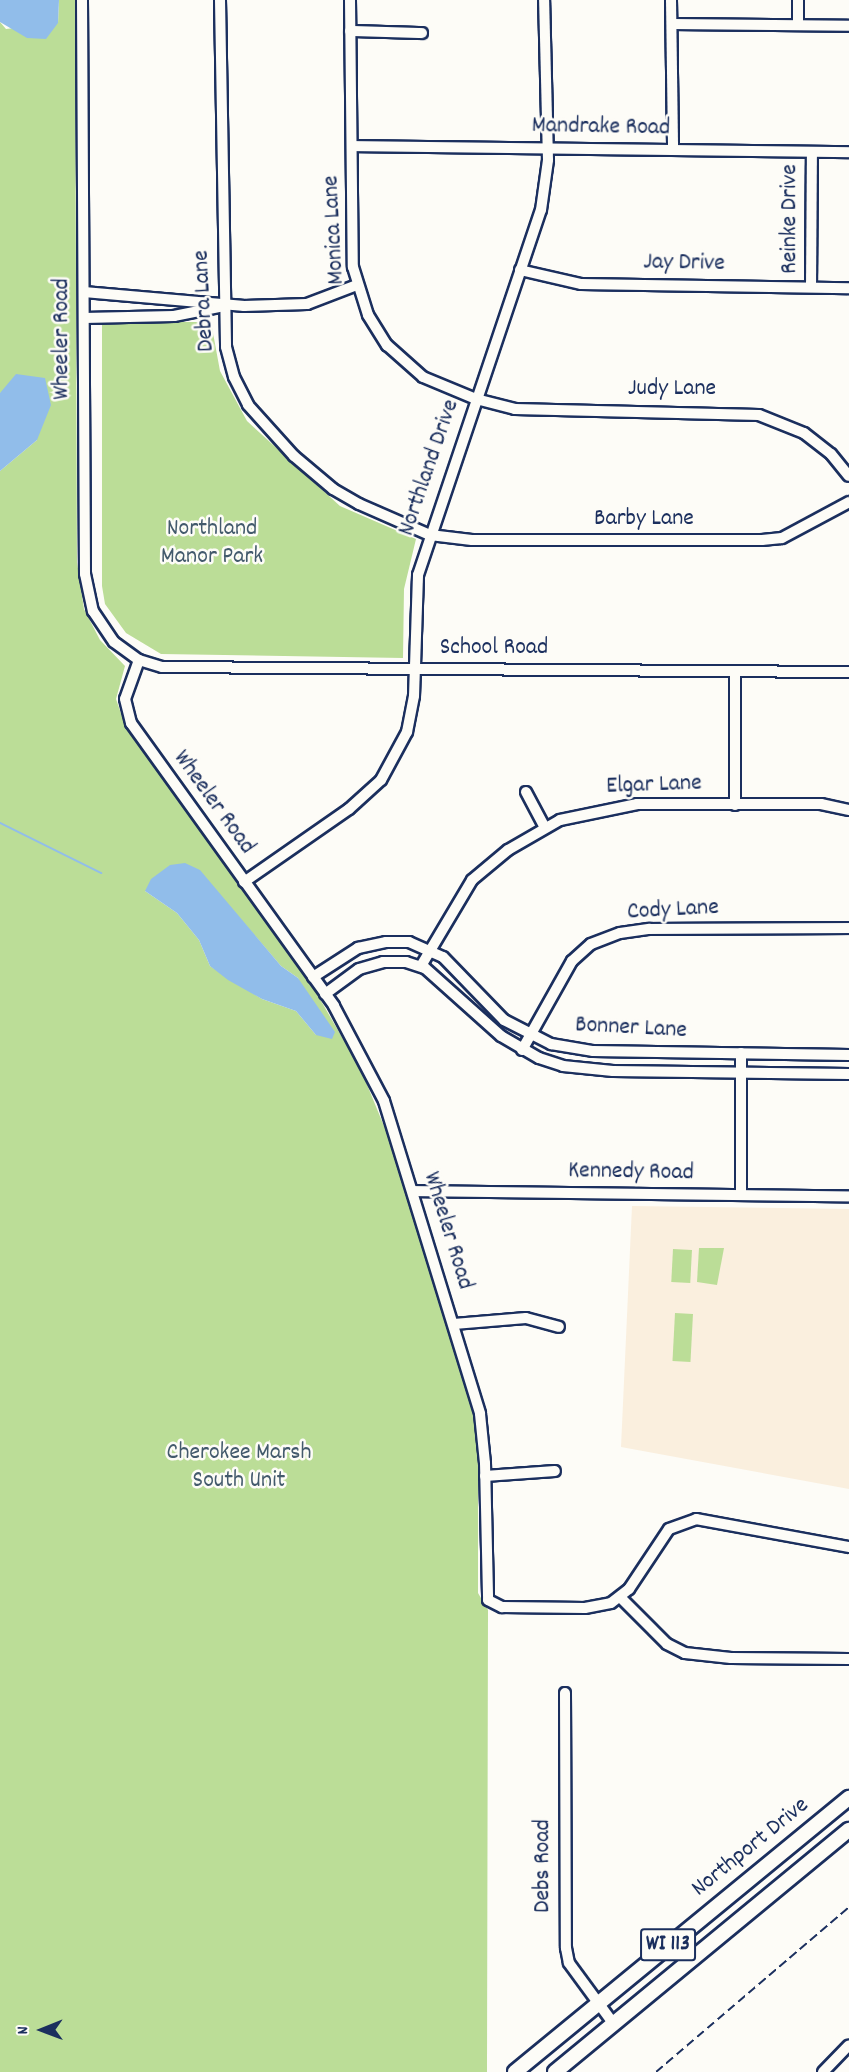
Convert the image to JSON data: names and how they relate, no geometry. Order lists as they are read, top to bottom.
{
  "streets": {
    "main road": ["Northport Drive", "WI 113"],
    "street": [
      "Mandrake Road",
      "Reinke Drive",
      "Monica Lane",
      "Jay Drive",
      "Debra Lane",
      "Wheeler Road",
      "Judy Lane",
      "Northland Drive",
      "Barby Lane",
      "School Road",
      "Elgar Lane",
      "Cody Lane",
      "Bonner Lane",
      "Kennedy Road",
      "Debs Road"
    ]
  },
  "crossings": [
    ["Mandrake Road", "Reinke Drive"],
    ["Mandrake Road", "Monica Lane"],
    ["Mandrake Road", "Northland Drive"],
    ["Reinke Drive", "Jay Drive"],
    ["Monica Lane", "Judy Lane"],
    ["Monica Lane", "Northland Drive"],
    ["Jay Drive", "Northland Drive"],
    ["Debra Lane", "Northland Drive"],
    ["Debra Lane", "Barby Lane"],
    ["Wheeler Road", "Northland Drive"],
    ["Wheeler Road", "School Road"],
    ["Wheeler Road", "Kennedy Road"],
    ["Judy Lane", "Northland Drive"],
    ["Northland Drive", "Barby Lane"],
    ["Northland Drive", "School Road"],
    ["Elgar Lane", "Bonner Lane"],
    ["Cody Lane", "Bonner Lane"],
    ["Northport Drive", "Debs Road"]
  ],
  "parks": ["Northland Manor Park", "Cherokee Marsh South Unit"],
  "north": "left"
}
